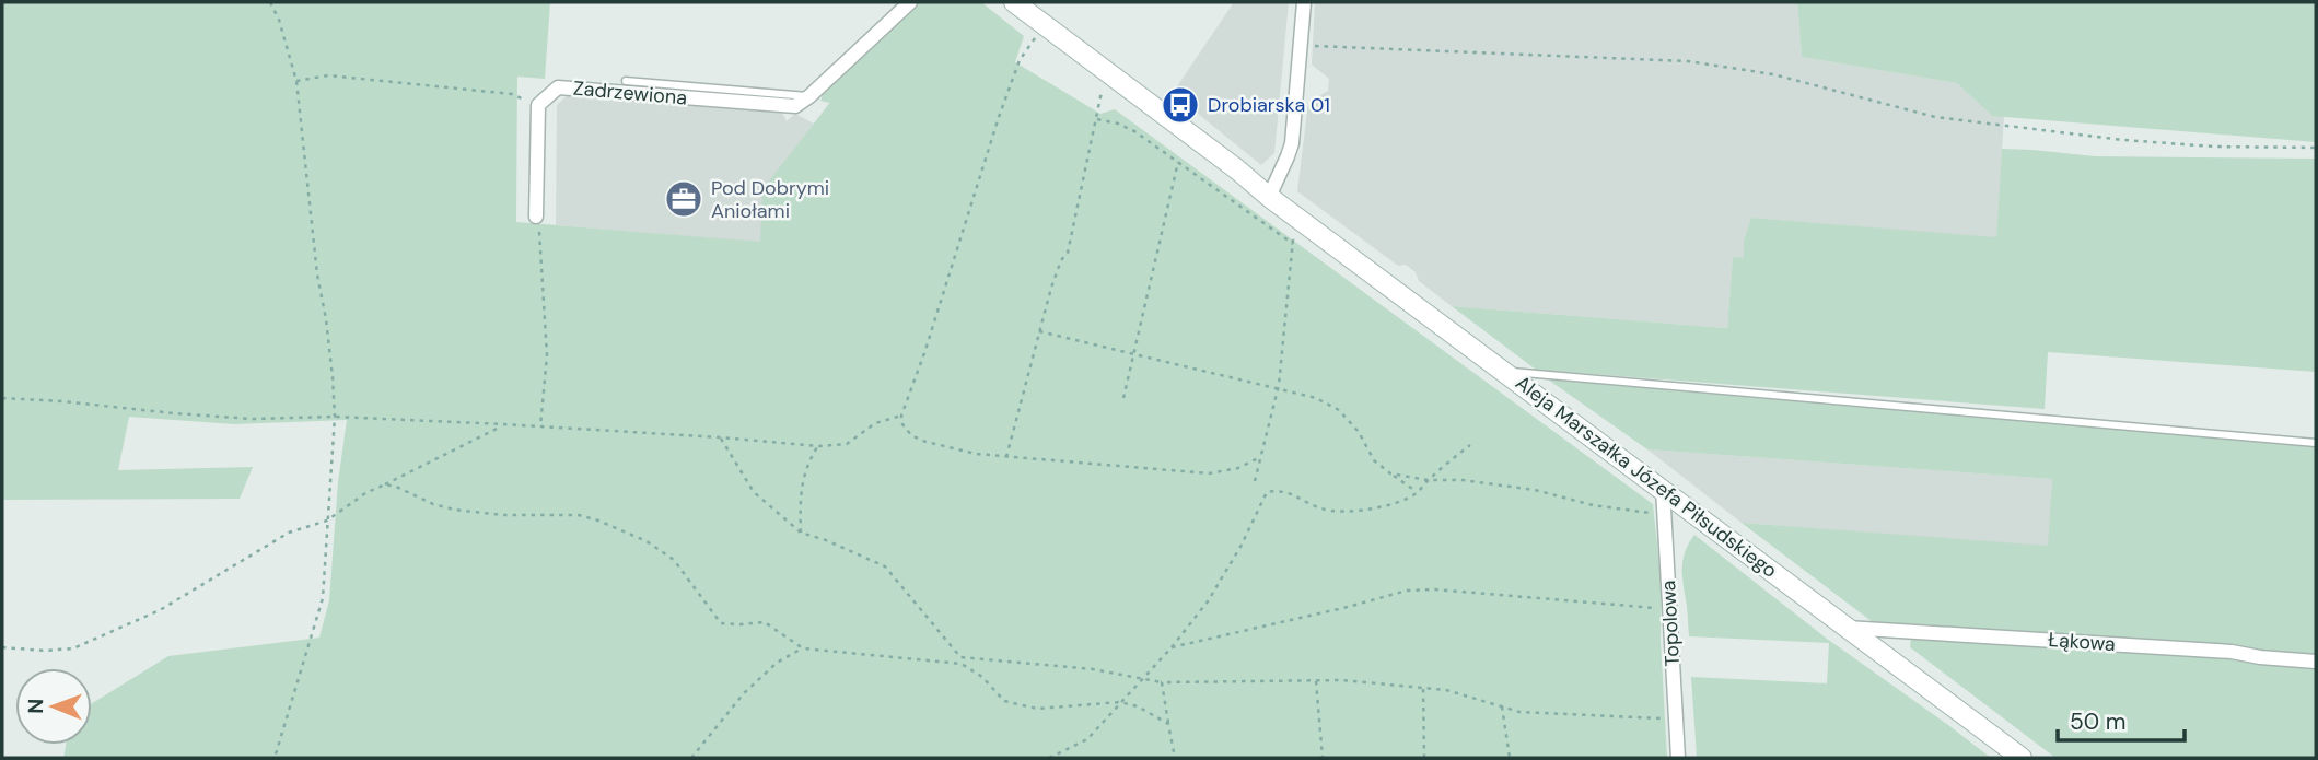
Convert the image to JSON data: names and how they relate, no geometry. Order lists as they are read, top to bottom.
{
  "streets": {
    "main road": ["Aleja Marszałka Józefa Piłsudskiego"],
    "street": ["Zadrzewiona", "Topolowa", "Łąkowa"]
  },
  "crossings": [
    ["Aleja Marszałka Józefa Piłsudskiego", "Topolowa"],
    ["Aleja Marszałka Józefa Piłsudskiego", "Łąkowa"]
  ],
  "places": {
    "bus stop": ["Drobiarska 01"],
    "office": ["Pod Dobrymi Aniołami"]
  },
  "scale_bar": "50 m",
  "north": "left"
}
